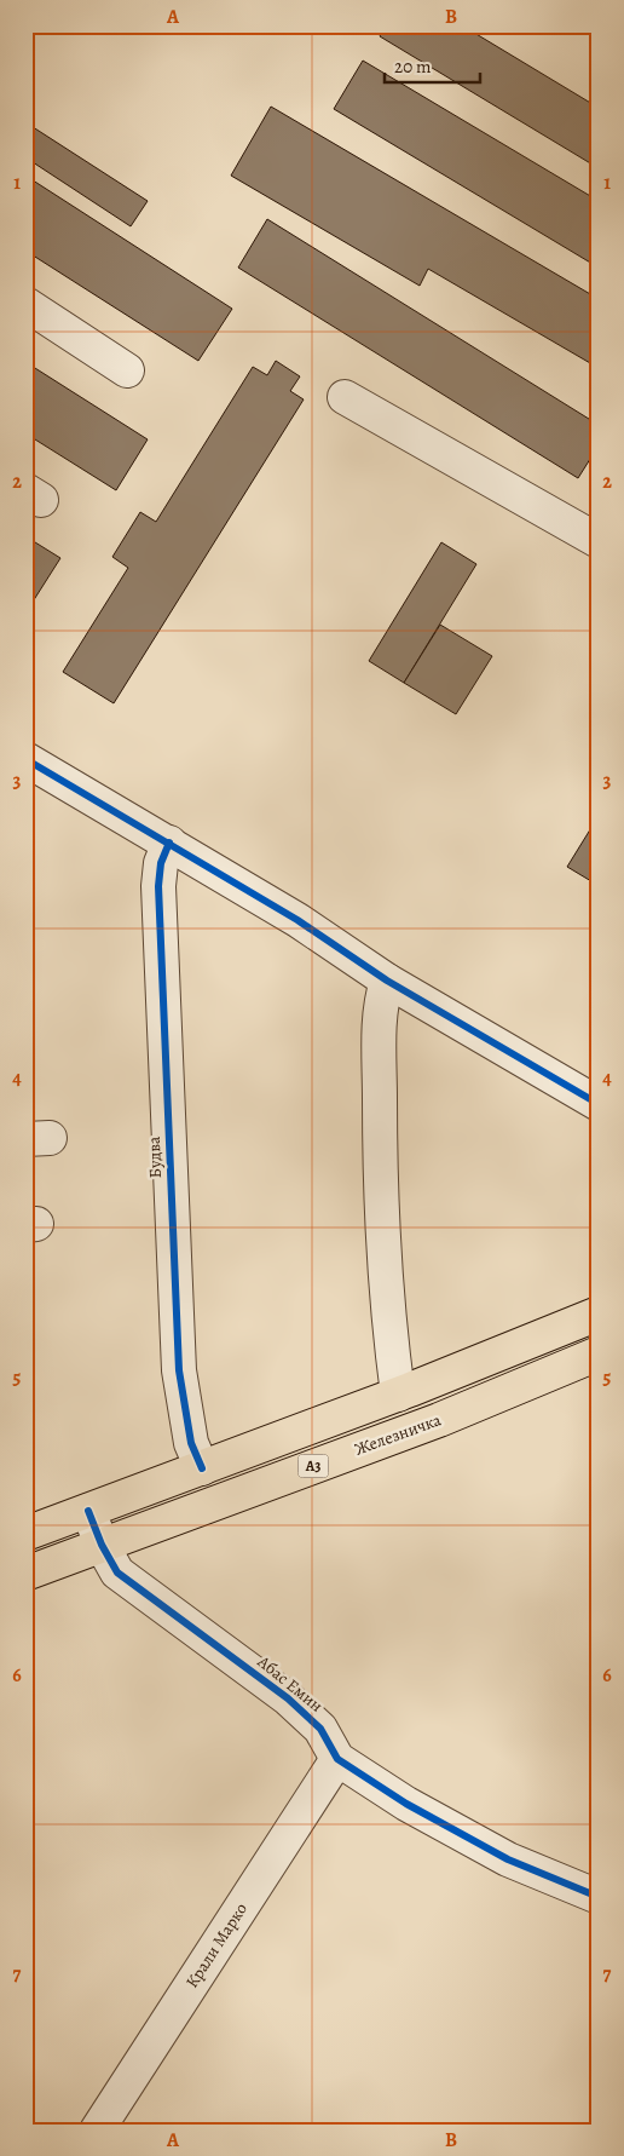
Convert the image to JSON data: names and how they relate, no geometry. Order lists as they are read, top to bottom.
{
  "streets": {
    "main road": ["Железничка", "A3"],
    "street": ["Будва", "Абас Емин", "Крали Марко"]
  },
  "crossings": [
    ["Будва", "A3"],
    ["Железничка", "Абас Емин"],
    ["A3", "Абас Емин"],
    ["Абас Емин", "Крали Марко"]
  ],
  "scale_bar": "20 m",
  "grid": {
    "columns": ["A", "B"],
    "rows": [
      "1",
      "2",
      "3",
      "4",
      "5",
      "6",
      "7"
    ]
  }
}
